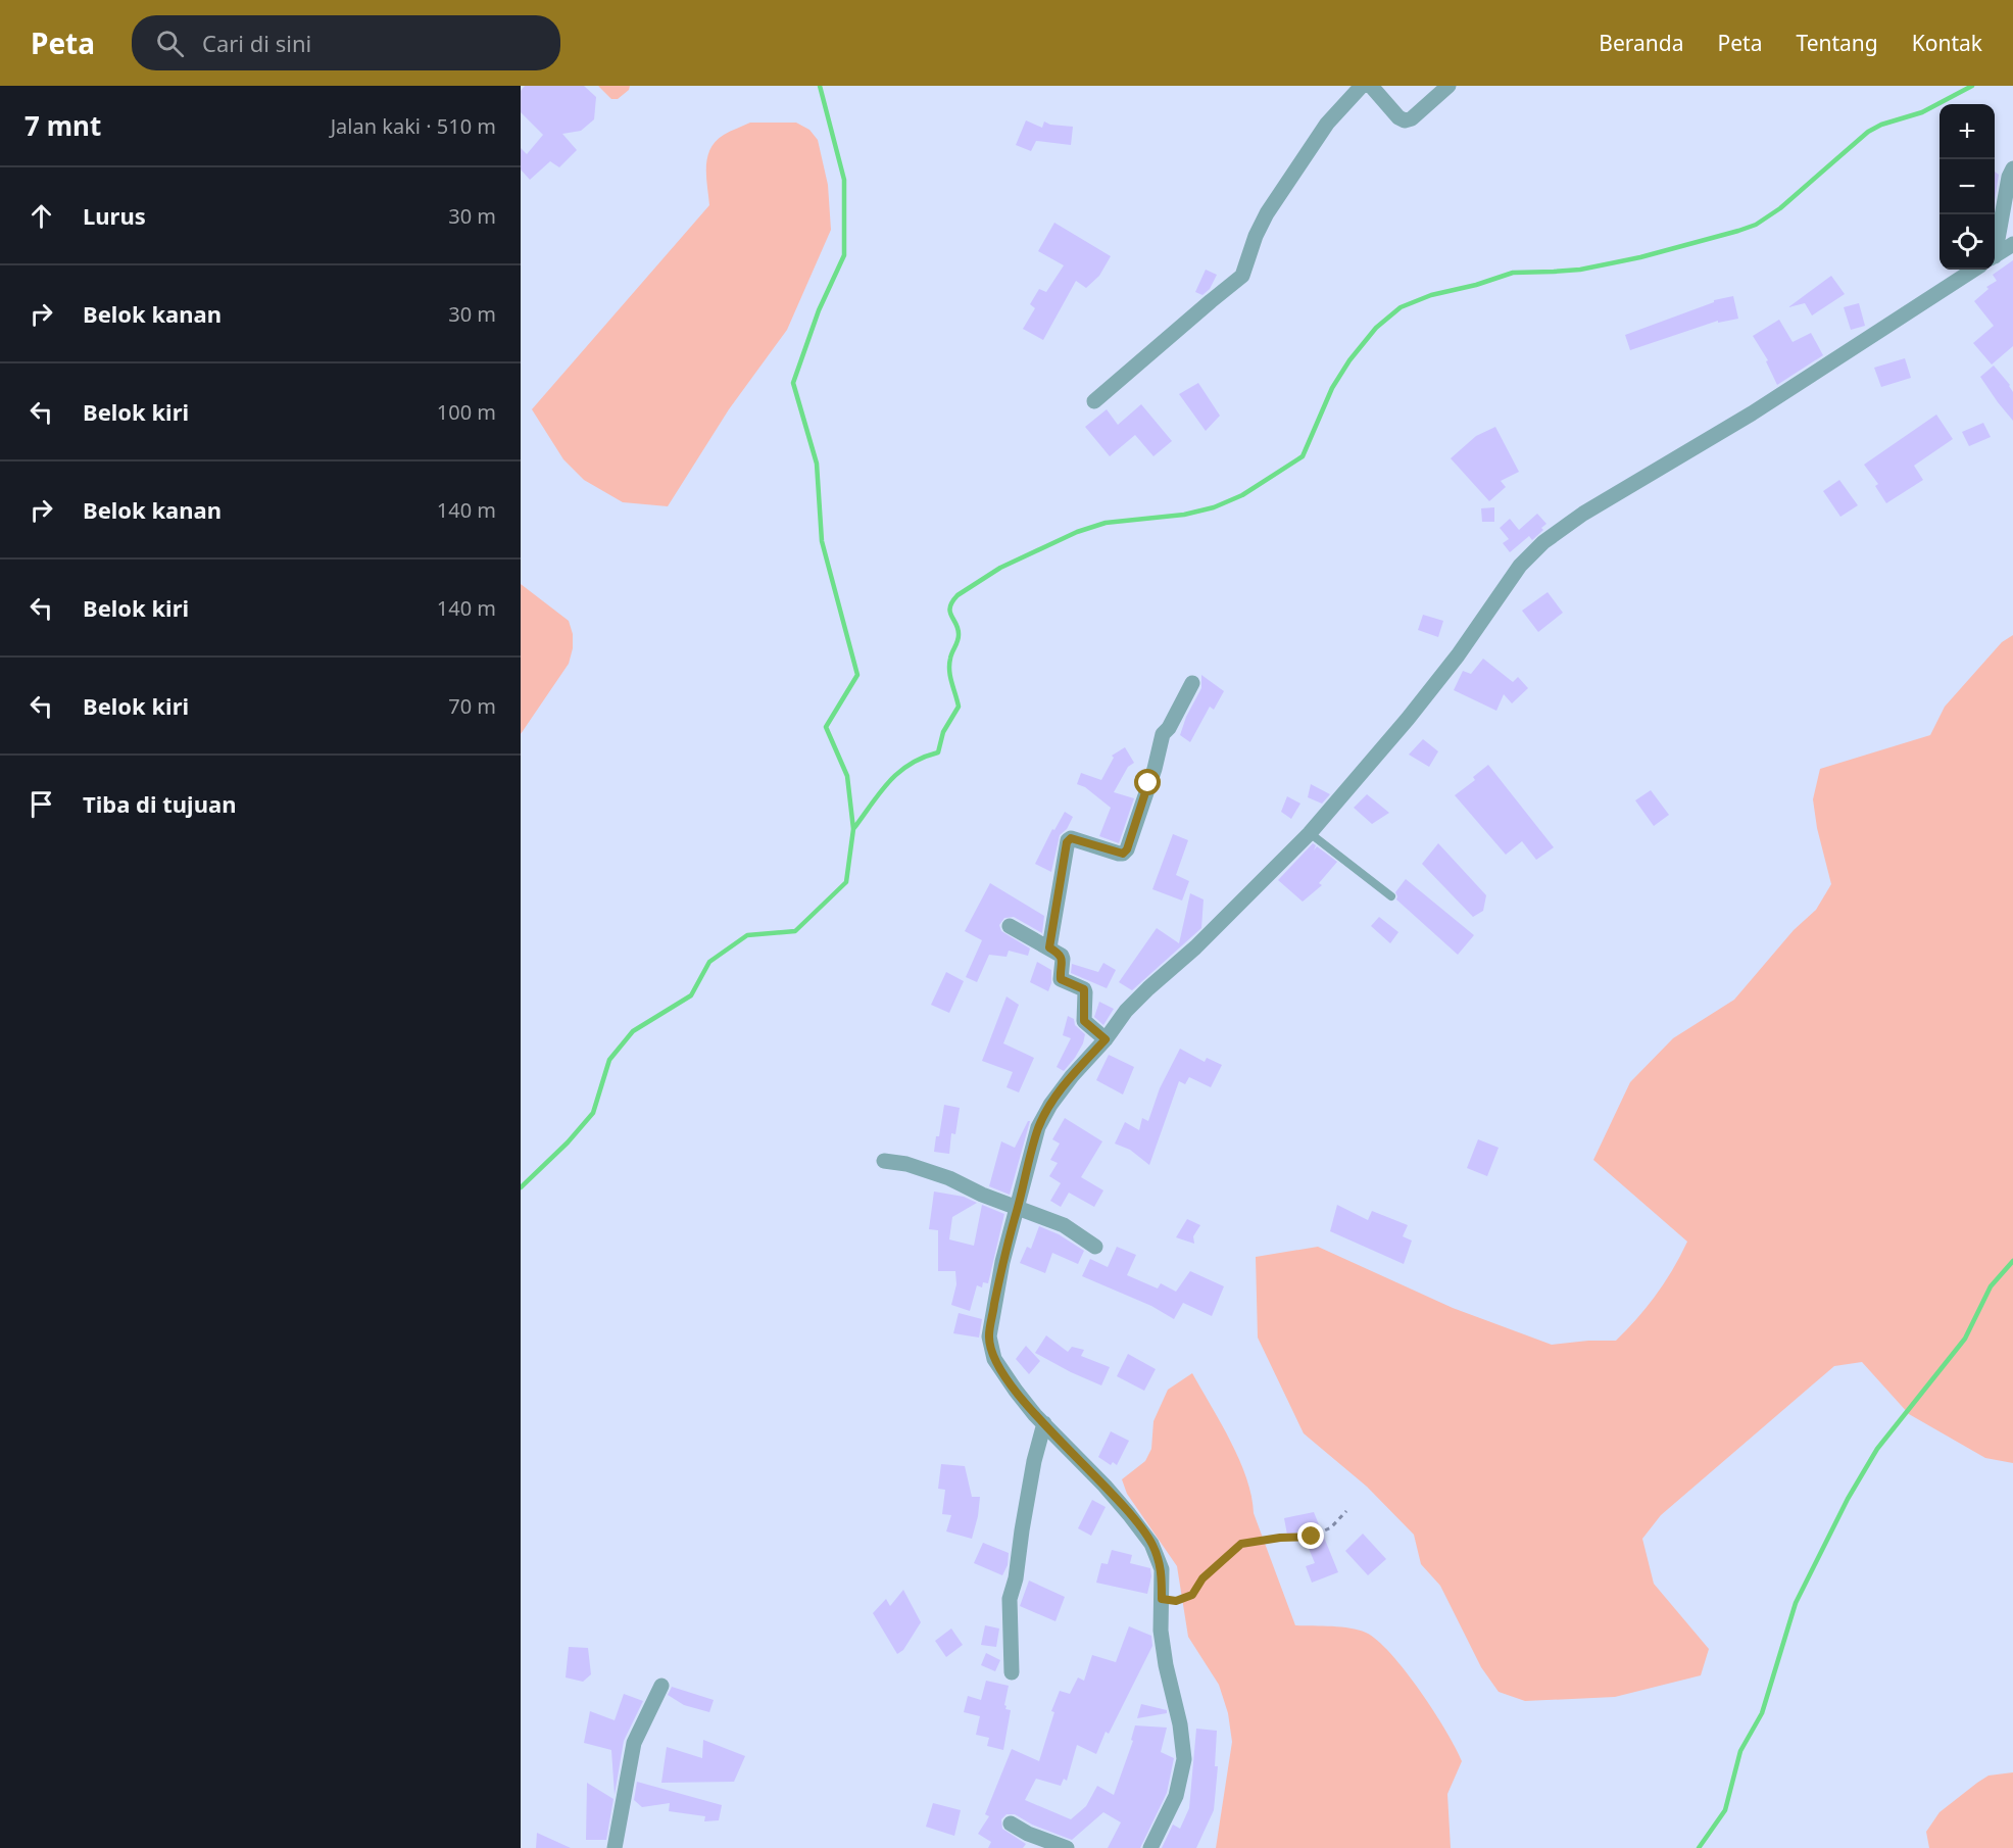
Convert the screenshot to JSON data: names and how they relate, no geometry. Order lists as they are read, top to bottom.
{
  "page": {
    "header": "Peta",
    "search": "Cari di sini",
    "nav": [
      "Beranda",
      "Peta",
      "Tentang",
      "Kontak"
    ],
    "heading": ["7 mnt", "Jalan kaki · 510 m"],
    "map_buttons": ["+", "−"],
    "list": [
      ["Lurus", "30 m"],
      ["Belok kanan", "30 m"],
      ["Belok kiri", "100 m"],
      ["Belok kanan", "140 m"],
      ["Belok kiri", "140 m"],
      ["Belok kiri", "70 m"],
      "Tiba di tujuan"
    ]
  }
}
